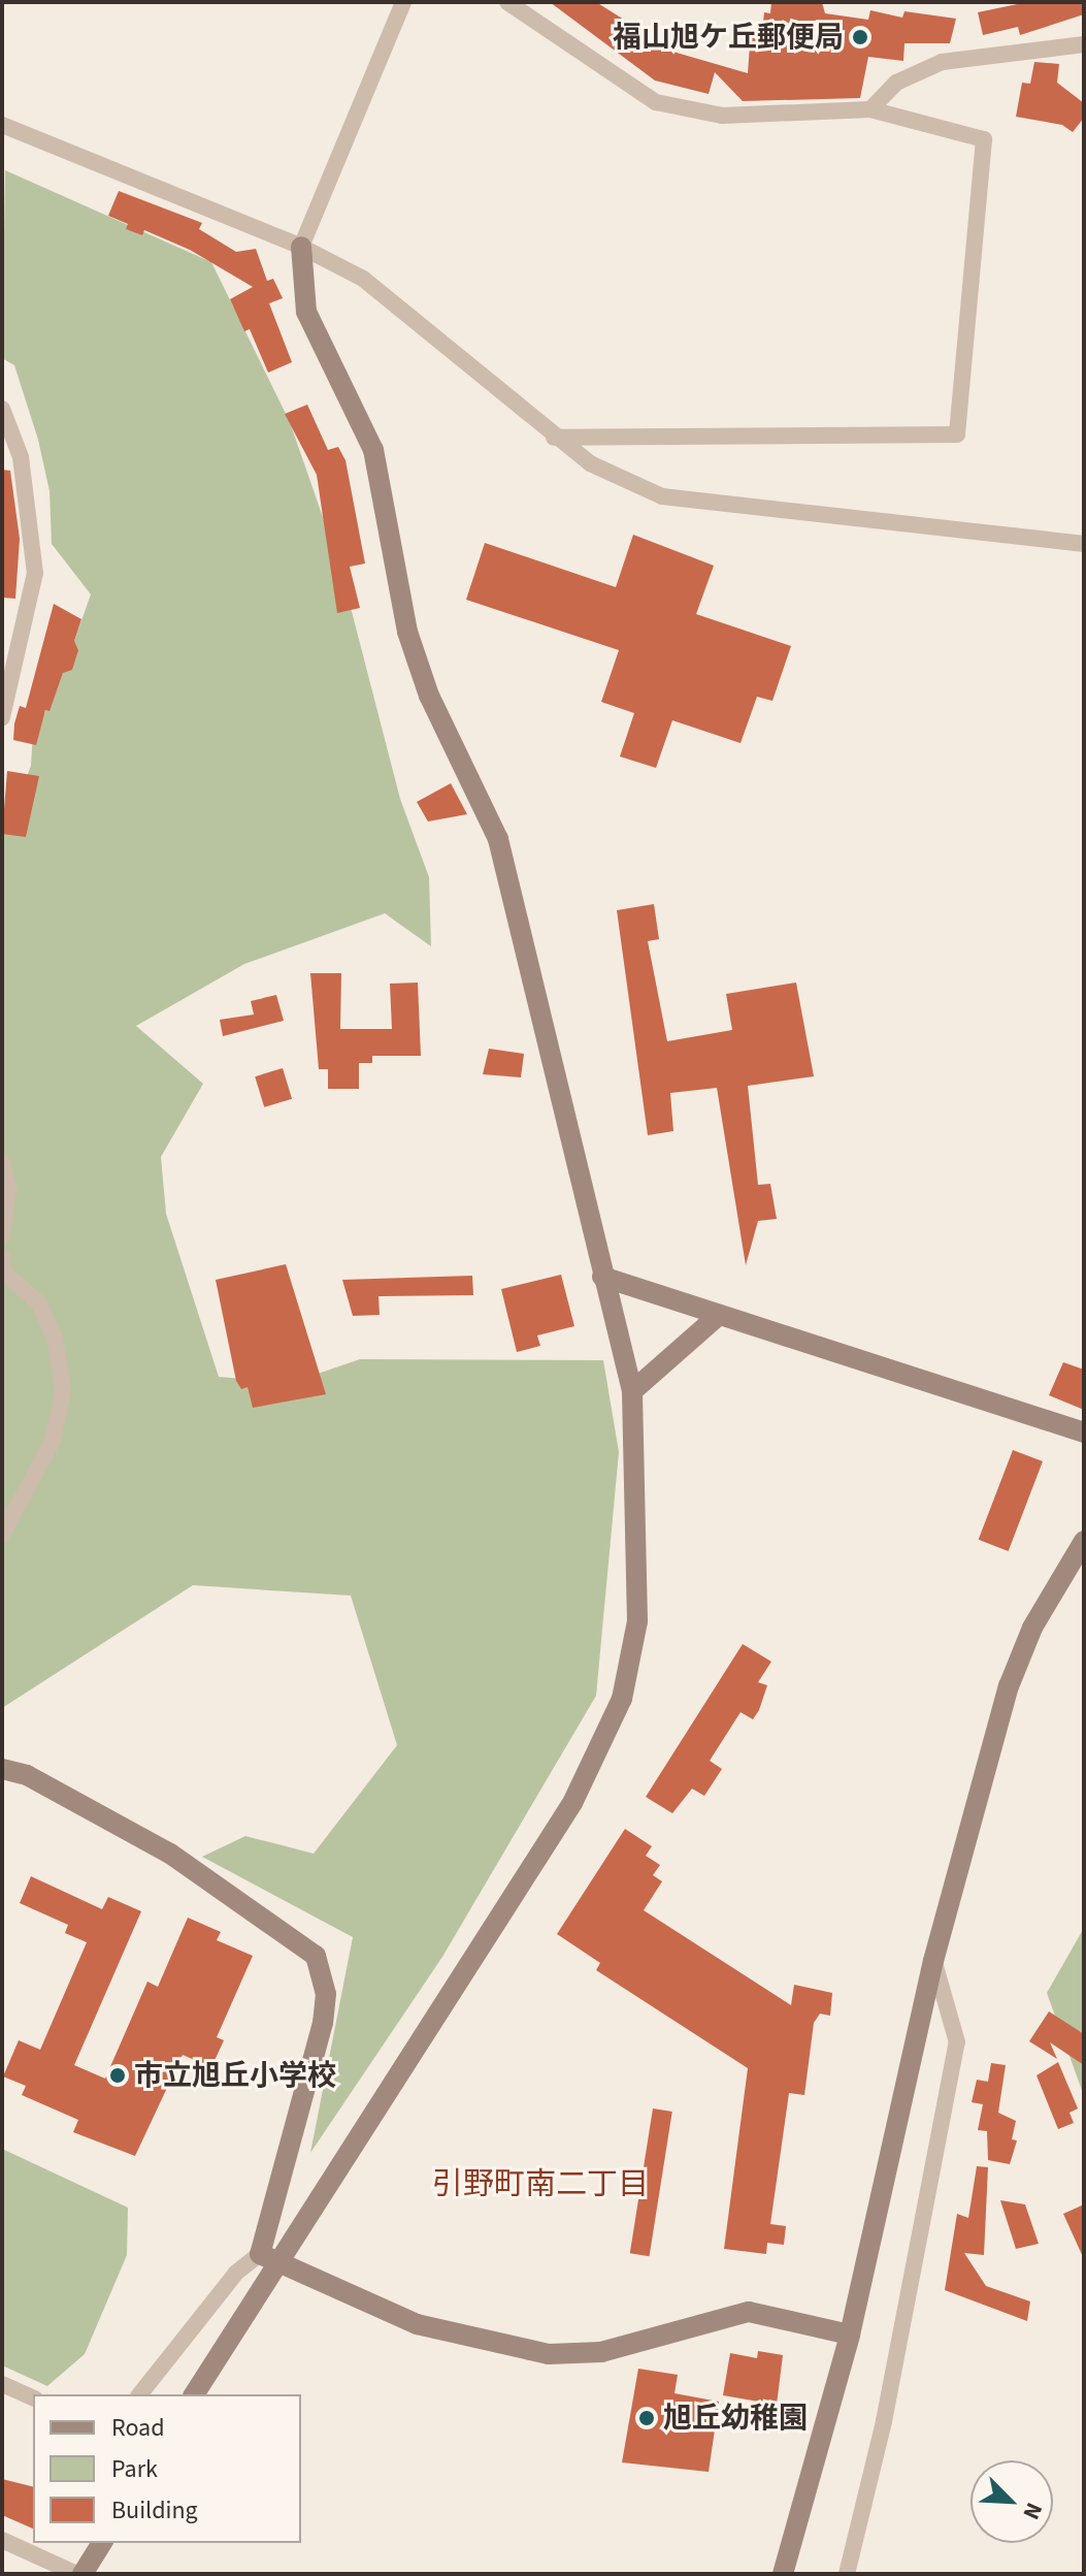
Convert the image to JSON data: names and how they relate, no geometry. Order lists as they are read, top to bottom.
{
  "districts": ["引野町南二丁目"],
  "places": ["福山旭ケ丘郵便局", "市立旭丘小学校", "旭丘幼稚園"],
  "legend": ["Road", "Park", "Building"],
  "north": "bottom right"
}
